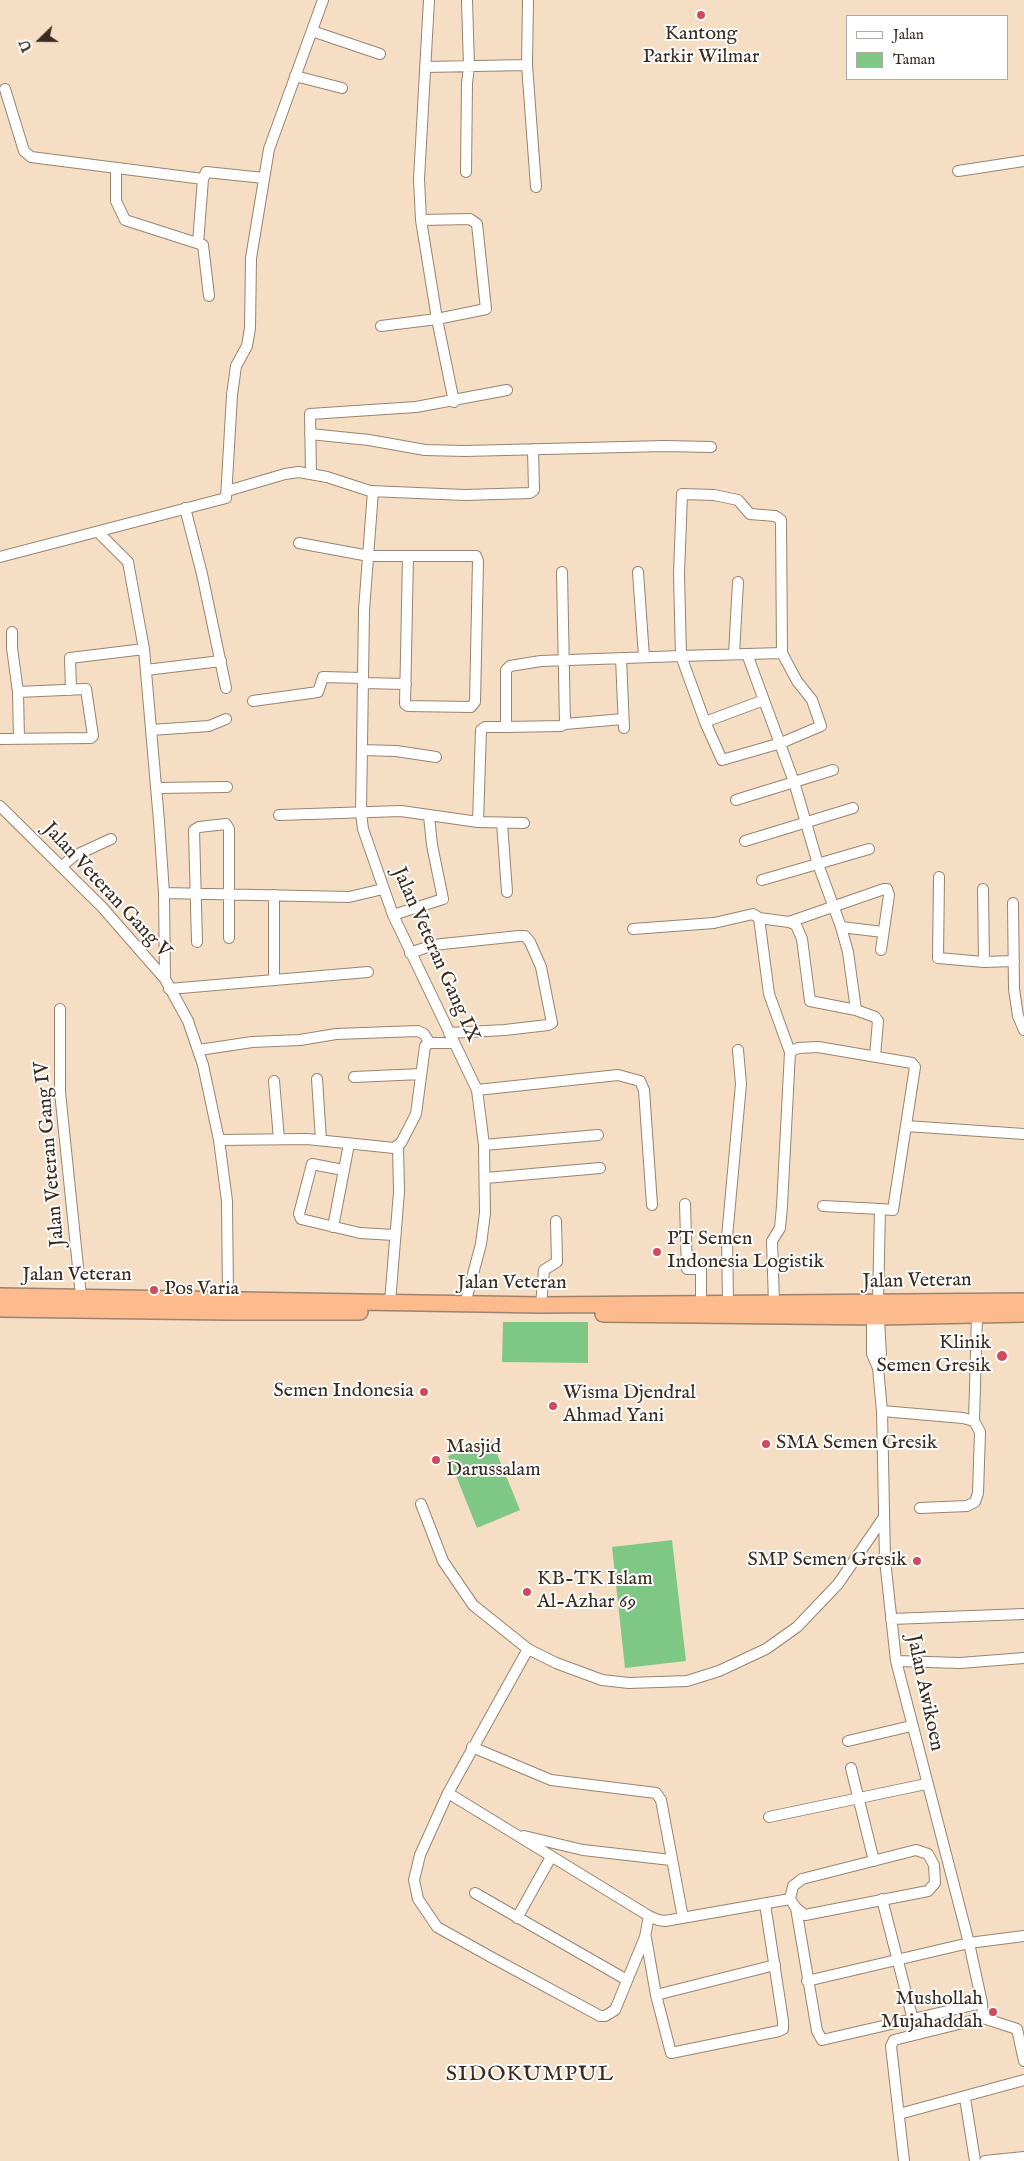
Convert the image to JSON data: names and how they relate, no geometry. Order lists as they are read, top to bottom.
{
  "streets": {
    "highway": ["Jalan Veteran"],
    "street": [
      "Jalan Veteran Gang V",
      "Jalan Veteran Gang IX",
      "Jalan Veteran Gang IV",
      "Jalan Awikoen"
    ]
  },
  "crossings": [
    ["Jalan Veteran Gang V", "Jalan Veteran"],
    ["Jalan Veteran Gang IX", "Jalan Veteran"],
    ["Jalan Veteran Gang IV", "Jalan Veteran"],
    ["Jalan Veteran", "Jalan Awikoen"]
  ],
  "districts": ["SIDOKUMPUL"],
  "places": [
    "Kantong Parkir Wilmar",
    "PT Semen Indonesia Logistik",
    "Pos Varia",
    "Klinik Semen Gresik",
    "Semen Indonesia",
    "Wisma Djendral Ahmad Yani",
    "SMA Semen Gresik",
    "Masjid Darussalam",
    "SMP Semen Gresik",
    "KB-TK Islam Al-Azhar 69",
    "Mushollah Mujahaddah"
  ],
  "legend": ["Jalan", "Taman"],
  "north": "left"
}
